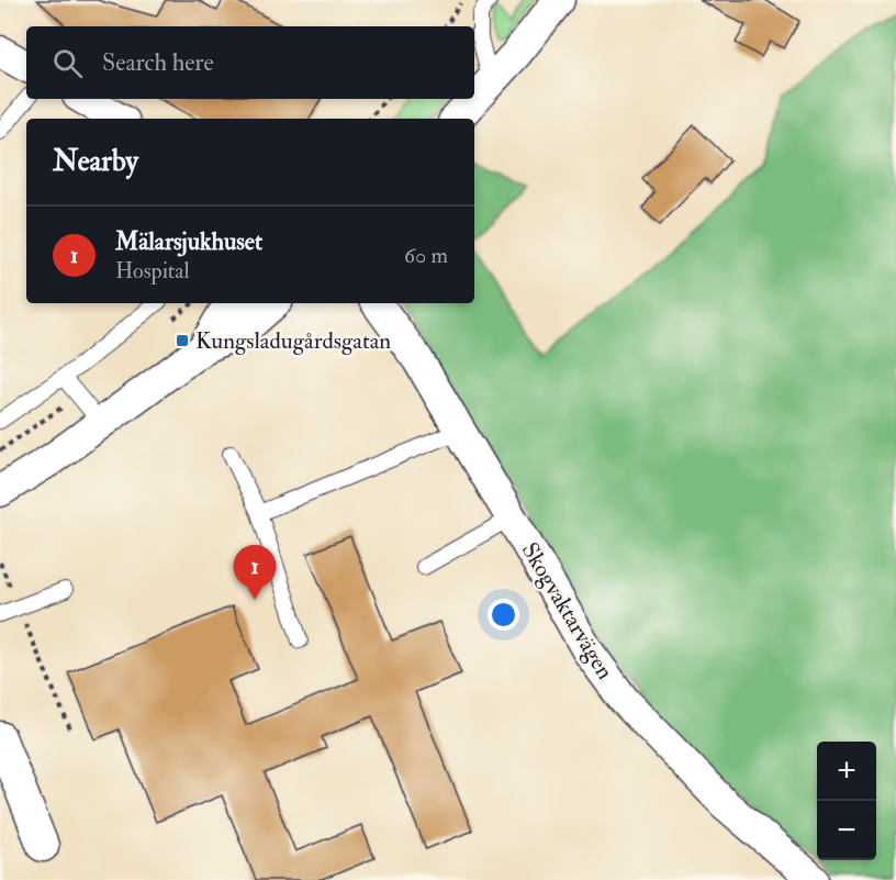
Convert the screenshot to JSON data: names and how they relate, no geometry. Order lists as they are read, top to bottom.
{
  "streets": {
    "street": ["Skogvaktarvägen"]
  },
  "places": {
    "transit": ["Kungsladugårdsgatan"]
  },
  "page": {
    "search": "Search here",
    "heading": "Nearby",
    "list": [
      {
        "mark": "1",
        "name": "Mälarsjukhuset",
        "note": "Hospital",
        "value": "60 m"
      }
    ],
    "pins": "1",
    "map_buttons": ["+", "−"]
  }
}
